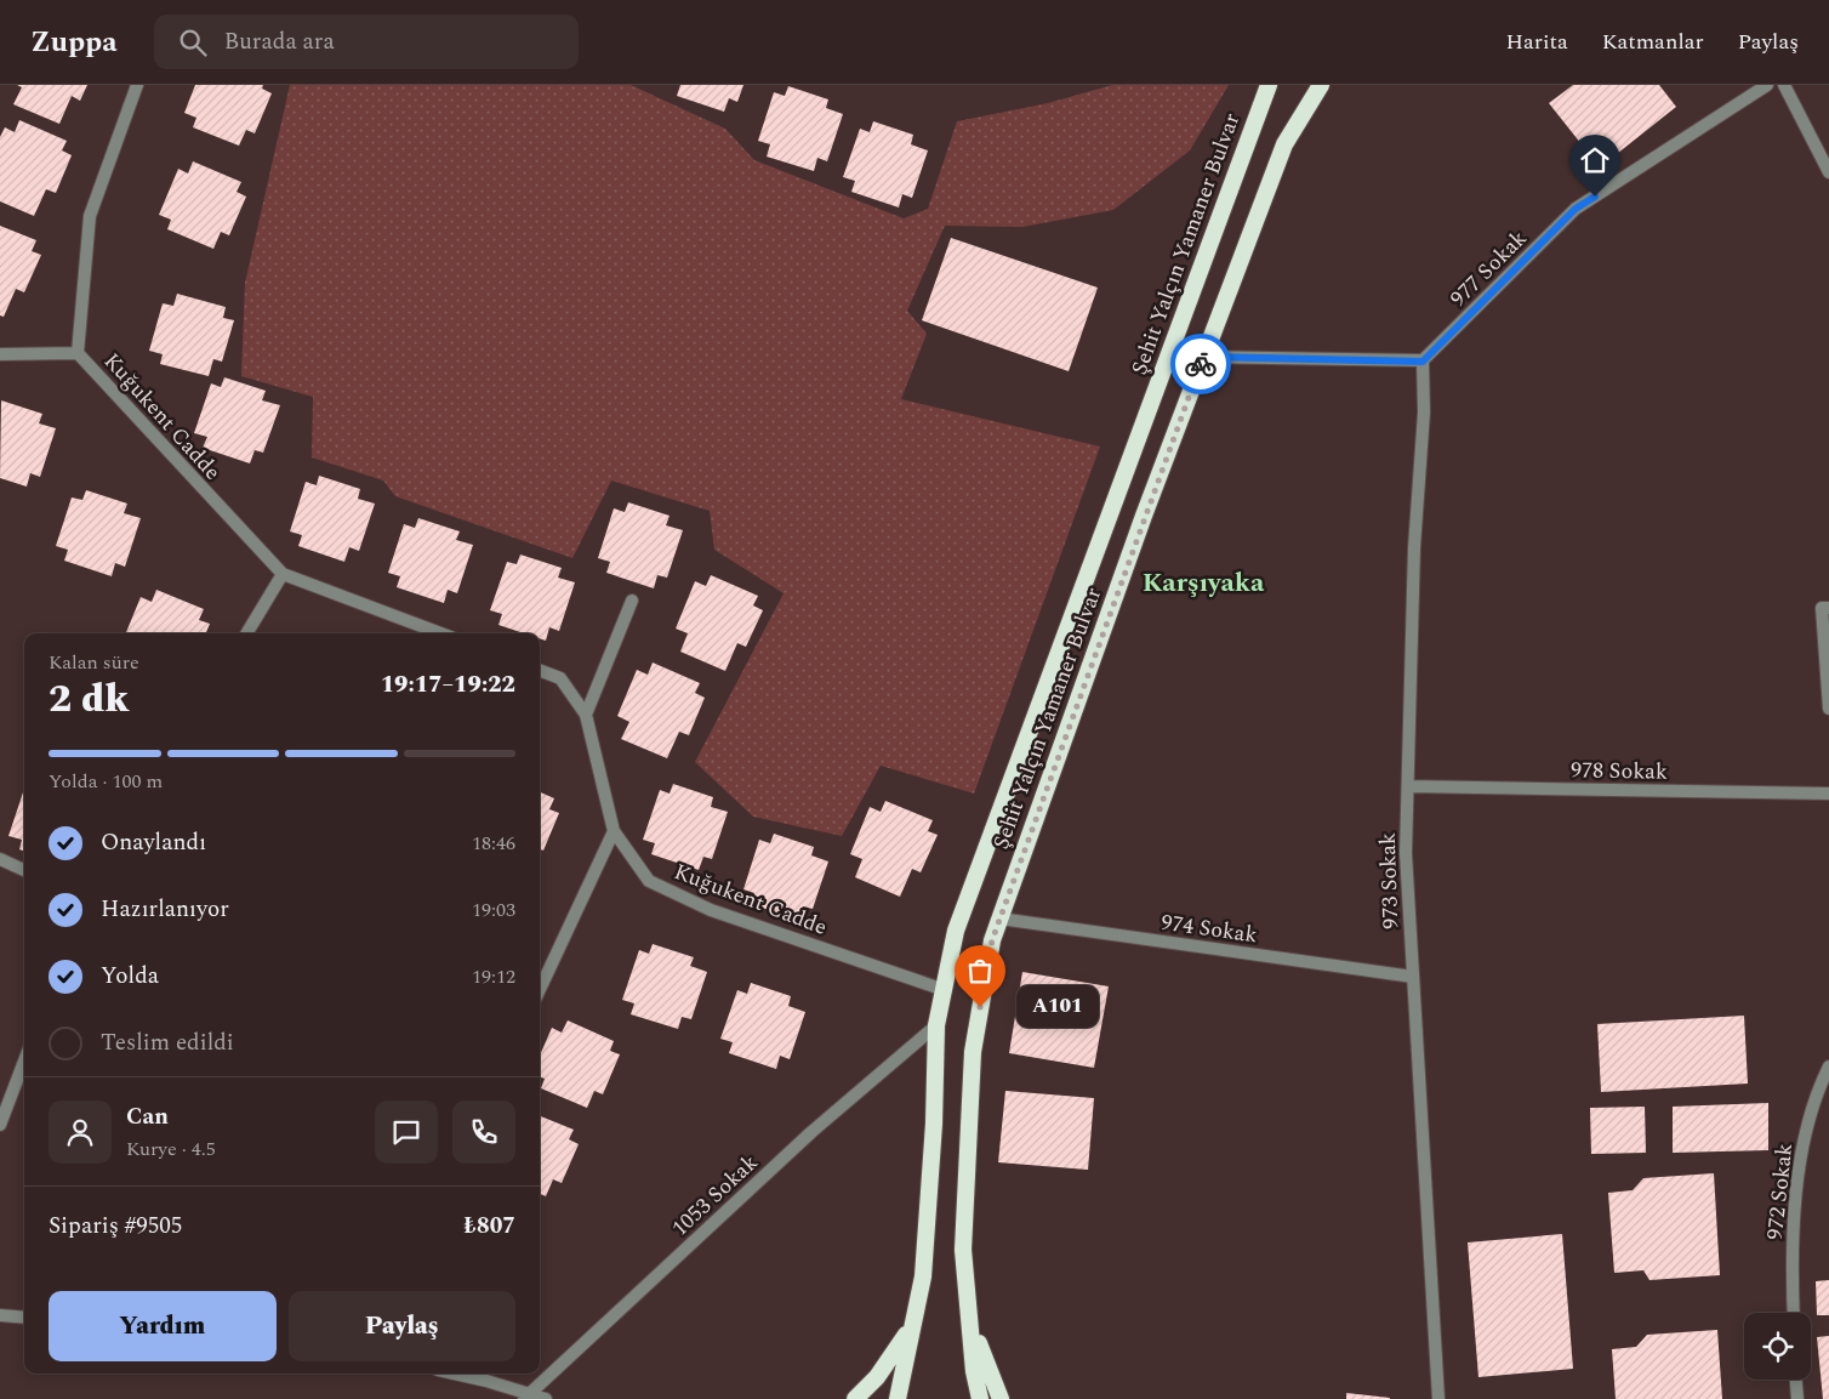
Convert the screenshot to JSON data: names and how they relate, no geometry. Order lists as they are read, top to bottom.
{
  "streets": {
    "highway": ["Şehit Yalçın Yamaner Bulvar"],
    "street": [
      "977 Sokak",
      "Kuğukent Cadde",
      "978 Sokak",
      "973 Sokak",
      "974 Sokak",
      "972 Sokak",
      "1053 Sokak"
    ]
  },
  "crossings": [
    ["Şehit Yalçın Yamaner Bulvar", "Kuğukent Cadde"],
    ["Şehit Yalçın Yamaner Bulvar", "974 Sokak"],
    ["Şehit Yalçın Yamaner Bulvar", "1053 Sokak"],
    ["977 Sokak", "973 Sokak"],
    ["978 Sokak", "973 Sokak"],
    ["973 Sokak", "974 Sokak"]
  ],
  "districts": ["Karşıyaka"],
  "places": ["A101"],
  "page": {
    "header": "Zuppa",
    "search": "Burada ara",
    "nav": ["Harita", "Katmanlar", "Paylaş"],
    "heading": ["2 dk", "Kalan süre", "19:17–19:22"],
    "panel": [
      "Can",
      "Kurye · 4.5",
      "Sipariş #9505",
      "₺807"
    ],
    "bar": "Yolda · 100 m",
    "list": [
      ["Onaylandı", "18:46"],
      ["Hazırlanıyor", "19:03"],
      ["Yolda", "19:12"],
      "Teslim edildi"
    ],
    "bubble": "A101",
    "buttons": ["Yardım", "Paylaş"]
  }
}
